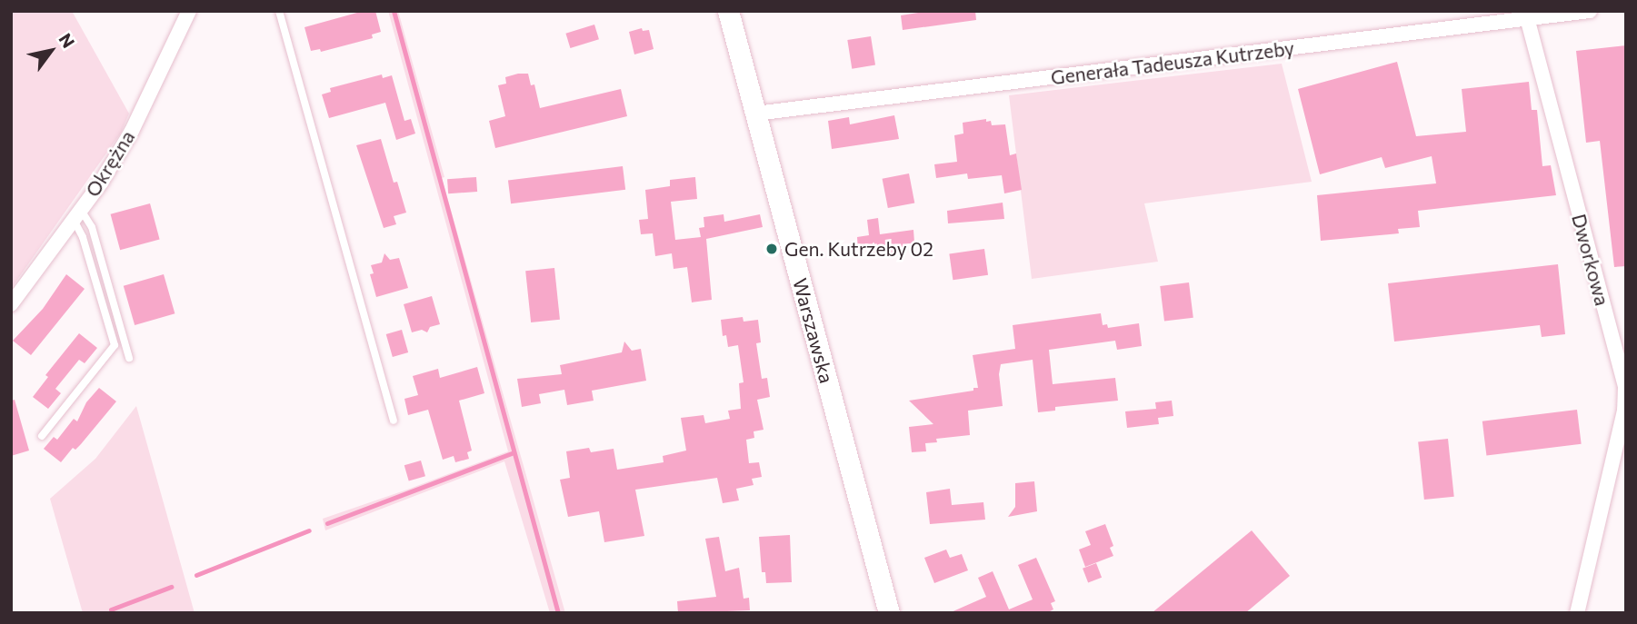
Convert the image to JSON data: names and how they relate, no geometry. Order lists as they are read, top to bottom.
{
  "streets": {
    "main road": ["Warszawska"],
    "street": ["Generała Tadeusza Kutrzeby", "Okrężna", "Dworkowa"]
  },
  "crossings": [
    ["Generała Tadeusza Kutrzeby", "Dworkowa"],
    ["Generała Tadeusza Kutrzeby", "Warszawska"]
  ],
  "places": ["Gen. Kutrzeby 02"],
  "north": "top right"
}
